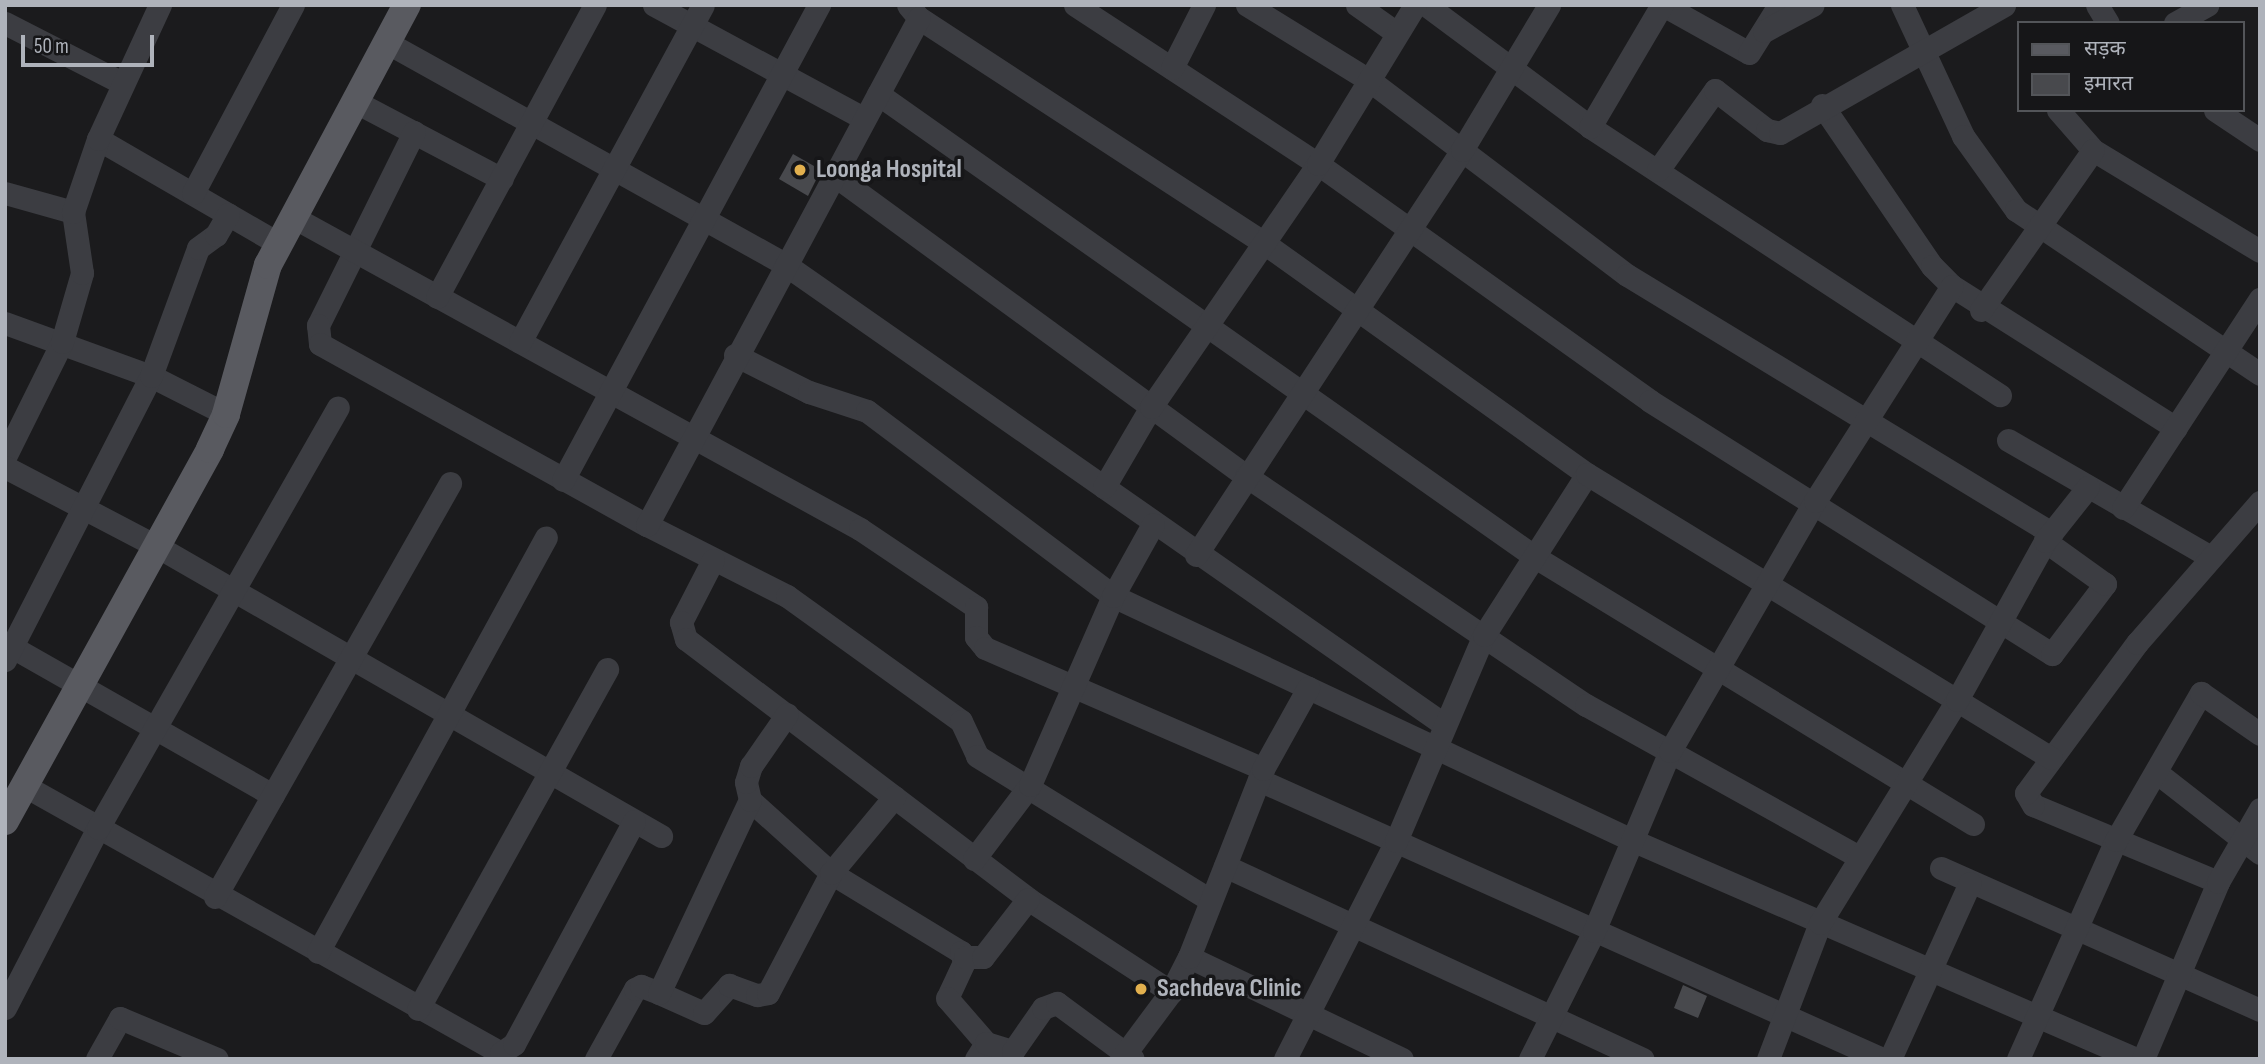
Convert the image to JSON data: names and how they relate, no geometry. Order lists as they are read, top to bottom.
{
  "places": ["Loonga Hospital", "Sachdeva Clinic"],
  "legend": ["सड़क", "इमारत"],
  "scale_bar": "50 m"
}
